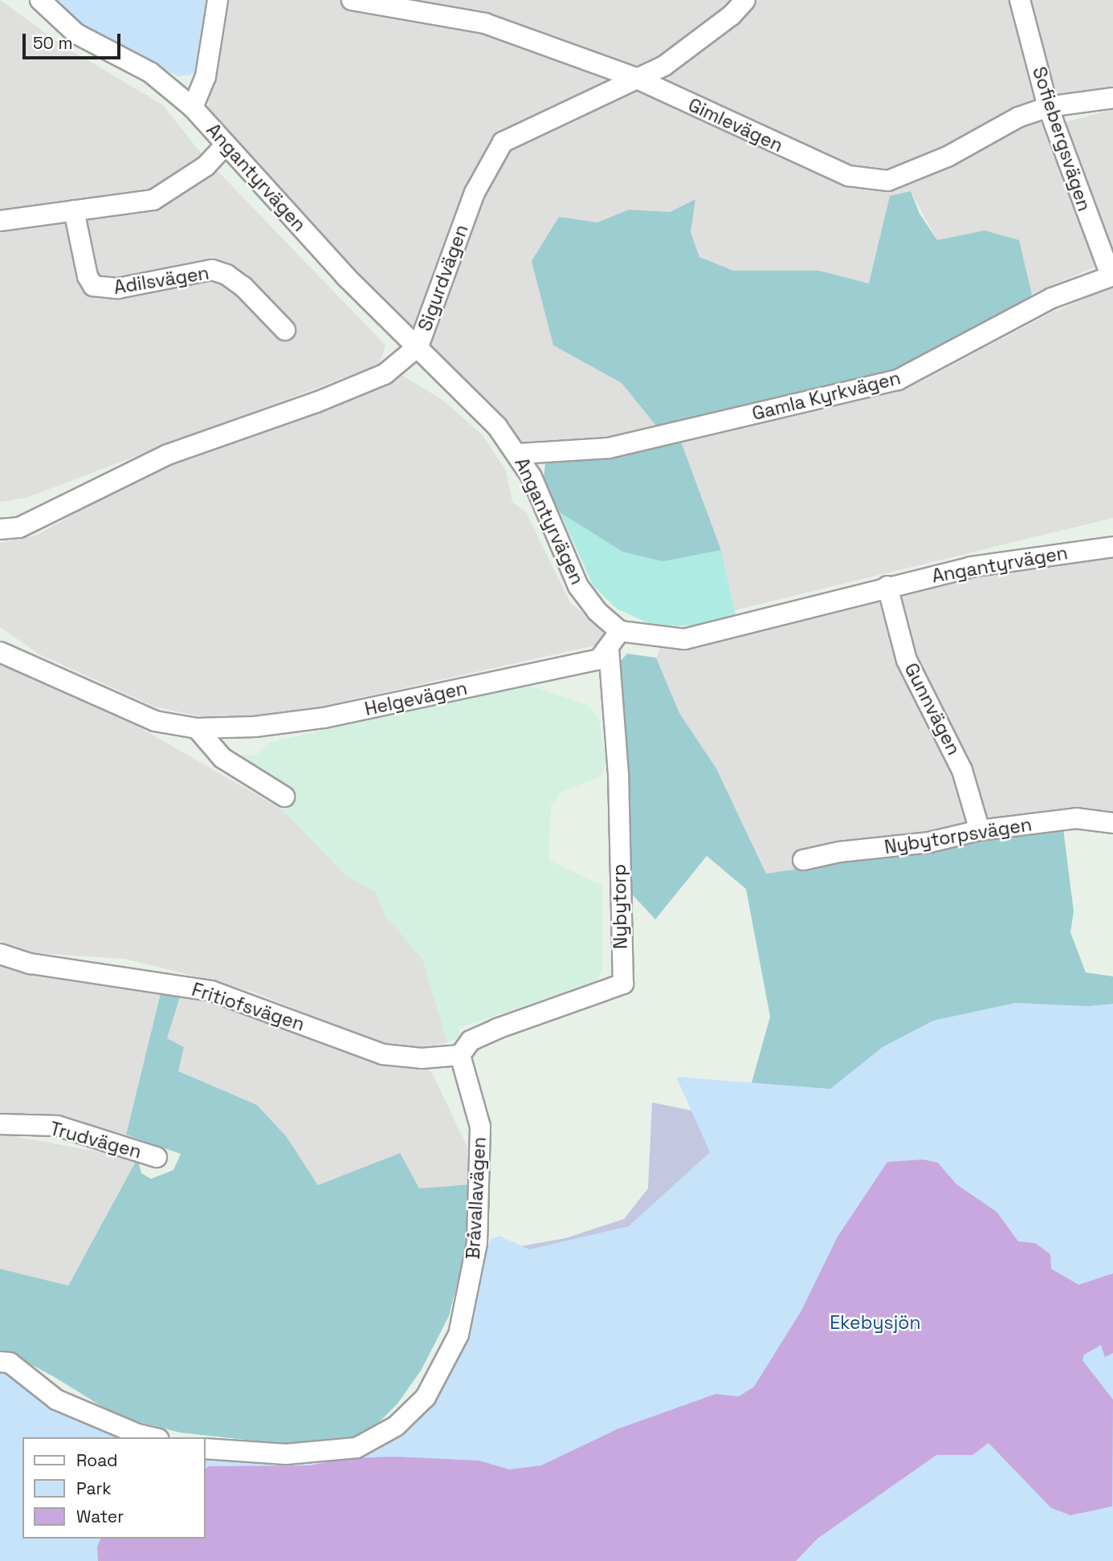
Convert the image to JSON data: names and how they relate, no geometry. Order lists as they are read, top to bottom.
{
  "streets": {
    "street": [
      "Gimlevägen",
      "Sofiebergsvägen",
      "Angantyrvägen",
      "Sigurdvägen",
      "Adilsvägen",
      "Gamla Kyrkvägen",
      "Helgevägen",
      "Gunnvägen",
      "Nybytorpsvägen",
      "Nybytorp",
      "Fritiofsvägen",
      "Trudvägen",
      "Bråvallavägen"
    ]
  },
  "crossings": [
    ["Gimlevägen", "Sofiebergsvägen"],
    ["Gimlevägen", "Sigurdvägen"],
    ["Sofiebergsvägen", "Gamla Kyrkvägen"],
    ["Angantyrvägen", "Sigurdvägen"],
    ["Angantyrvägen", "Gamla Kyrkvägen"],
    ["Angantyrvägen", "Helgevägen"],
    ["Angantyrvägen", "Gunnvägen"],
    ["Helgevägen", "Nybytorp"],
    ["Gunnvägen", "Nybytorpsvägen"],
    ["Nybytorp", "Fritiofsvägen"],
    ["Nybytorp", "Bråvallavägen"],
    ["Fritiofsvägen", "Bråvallavägen"]
  ],
  "parks": ["Ekebysjön"],
  "legend": ["Road", "Park", "Water"],
  "scale_bar": "50 m"
}
